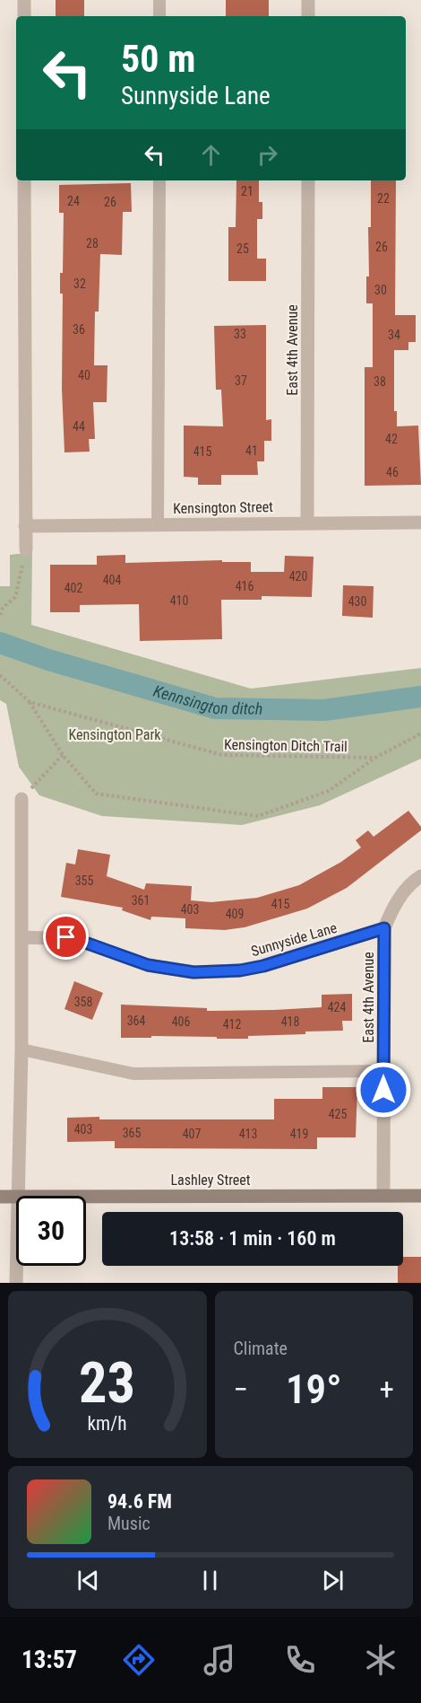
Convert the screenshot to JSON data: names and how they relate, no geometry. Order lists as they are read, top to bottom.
{
  "streets": {
    "main road": ["Lashley Street"],
    "street": ["East 4th Avenue", "Kensington Street", "Sunnyside Lane"],
    "path": ["Kensington Ditch Trail"]
  },
  "crossings": [
    ["East 4th Avenue", "Kensington Street"],
    ["East 4th Avenue", "Sunnyside Lane"],
    ["East 4th Avenue", "Lashley Street"]
  ],
  "water": ["Kennsington ditch"],
  "parks": ["Kensington Park"],
  "house_numbers": [
    "21",
    "22",
    "24",
    "26",
    "28",
    "26",
    "25",
    "32",
    "30",
    "36",
    "33",
    "34",
    "40",
    "37",
    "38",
    "44",
    "42",
    "41",
    "415",
    "46",
    "420",
    "404",
    "416",
    "402",
    "410",
    "430",
    "355",
    "361",
    "415",
    "403",
    "409",
    "358",
    "424",
    "364",
    "406",
    "418",
    "412",
    "425",
    "403",
    "365",
    "407",
    "413",
    "419"
  ],
  "page": {
    "turn": ["50 m", "Sunnyside Lane"],
    "limit": "30",
    "trip": "13:58 · 1 min · 160 m",
    "tile": "Climate",
    "heat": ["−", "19°", "+"],
    "song": ["94.6 FM", "Music"],
    "tabs": "13:57",
    "gauge": ["23", "km/h"]
  }
}
